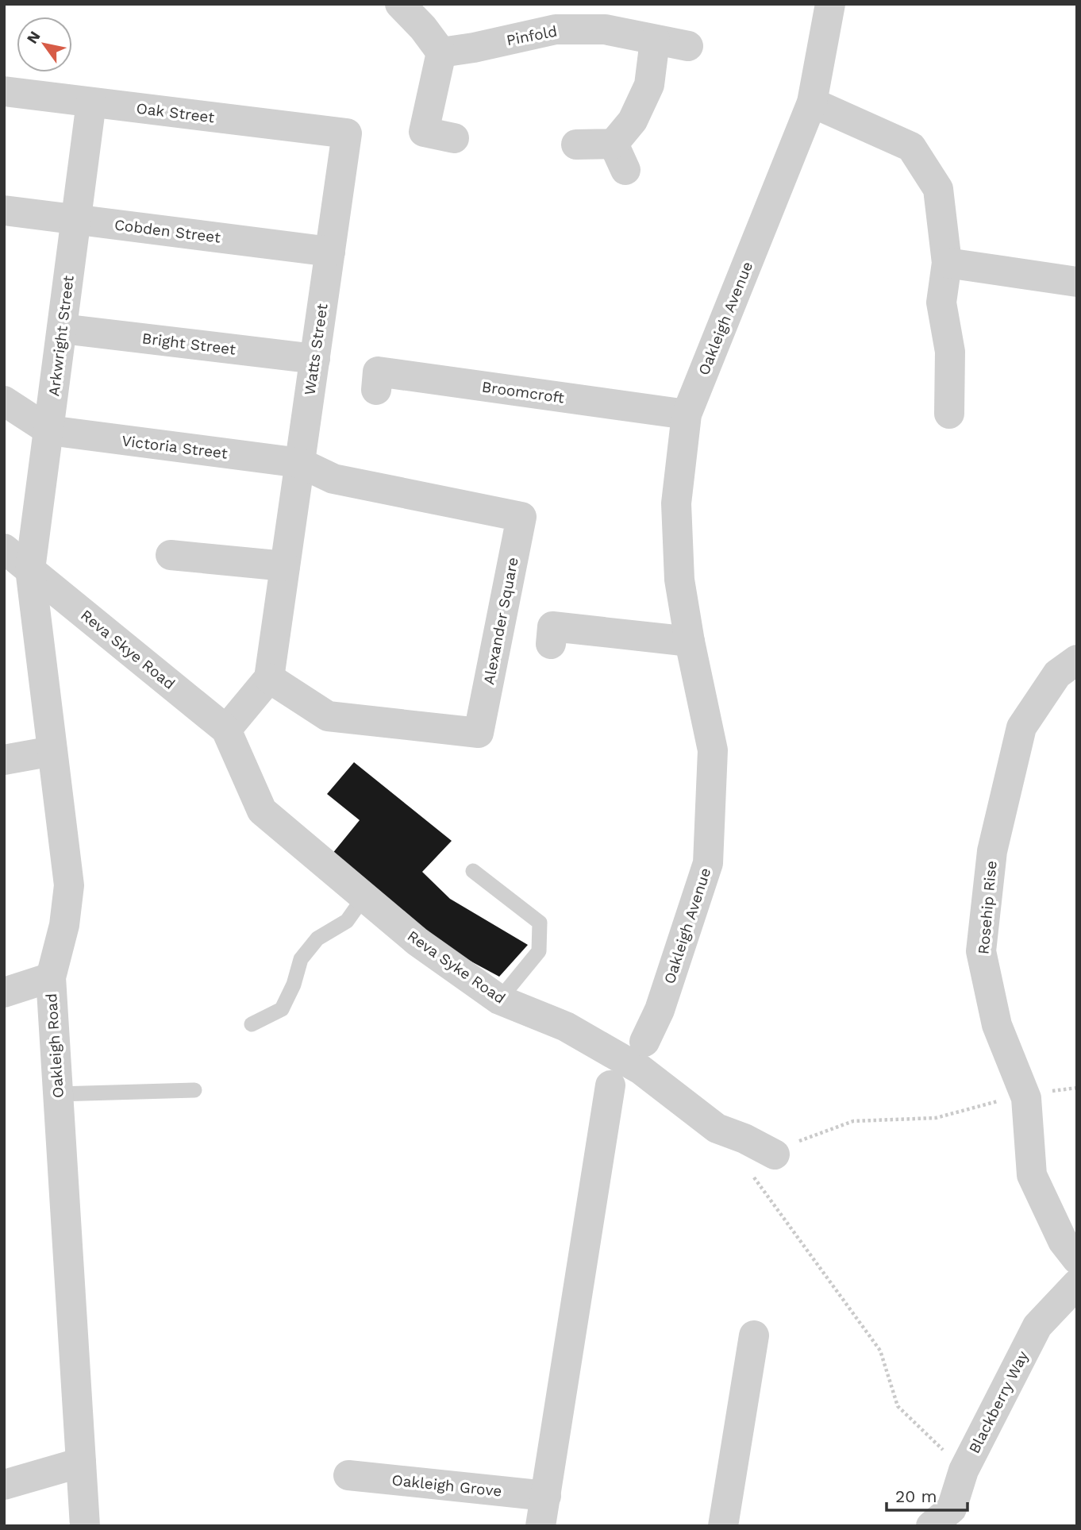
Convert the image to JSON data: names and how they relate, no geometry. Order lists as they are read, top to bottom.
{
  "streets": {
    "street": [
      "Pinfold",
      "Oak Street",
      "Cobden Street",
      "Oakleigh Avenue",
      "Arkwright Street",
      "Bright Street",
      "Watts Street",
      "Broomcroft",
      "Victoria Street",
      "Alexander Square",
      "Reva Skye Road",
      "Rosehip Rise",
      "Reva Syke Road",
      "Oakleigh Road",
      "Blackberry Way",
      "Oakleigh Grove"
    ]
  },
  "crossings": [
    ["Oak Street", "Arkwright Street"],
    ["Oak Street", "Watts Street"],
    ["Cobden Street", "Arkwright Street"],
    ["Cobden Street", "Watts Street"],
    ["Oakleigh Avenue", "Broomcroft"],
    ["Arkwright Street", "Bright Street"],
    ["Arkwright Street", "Victoria Street"],
    ["Arkwright Street", "Reva Skye Road"],
    ["Arkwright Street", "Oakleigh Road"],
    ["Bright Street", "Watts Street"],
    ["Watts Street", "Victoria Street"],
    ["Watts Street", "Alexander Square"],
    ["Victoria Street", "Alexander Square"],
    ["Reva Skye Road", "Reva Syke Road"],
    ["Reva Skye Road", "Oakleigh Road"]
  ],
  "scale_bar": "20 m",
  "north": "top left"
}
